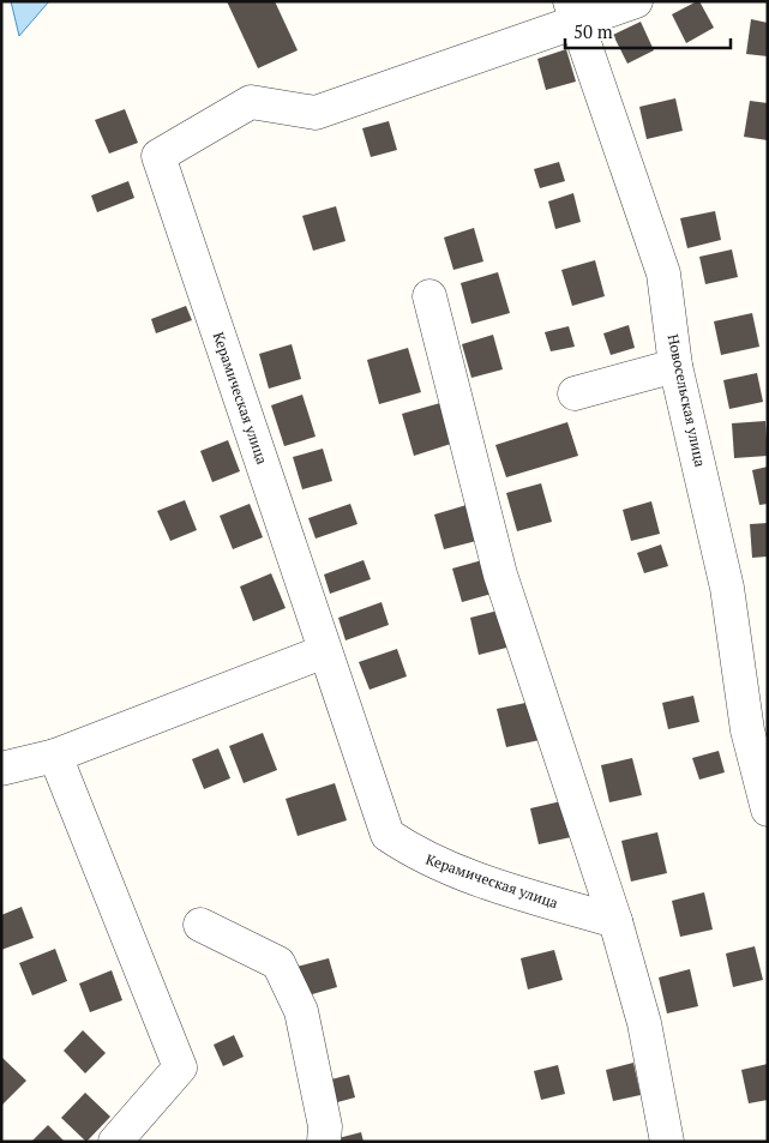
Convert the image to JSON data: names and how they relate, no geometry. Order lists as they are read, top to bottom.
{
  "streets": {
    "street": ["Керамическая улица", "Новосельская улица"]
  },
  "crossings": [
    ["Керамическая улица", "Новосельская улица"]
  ],
  "scale_bar": "50 m"
}
